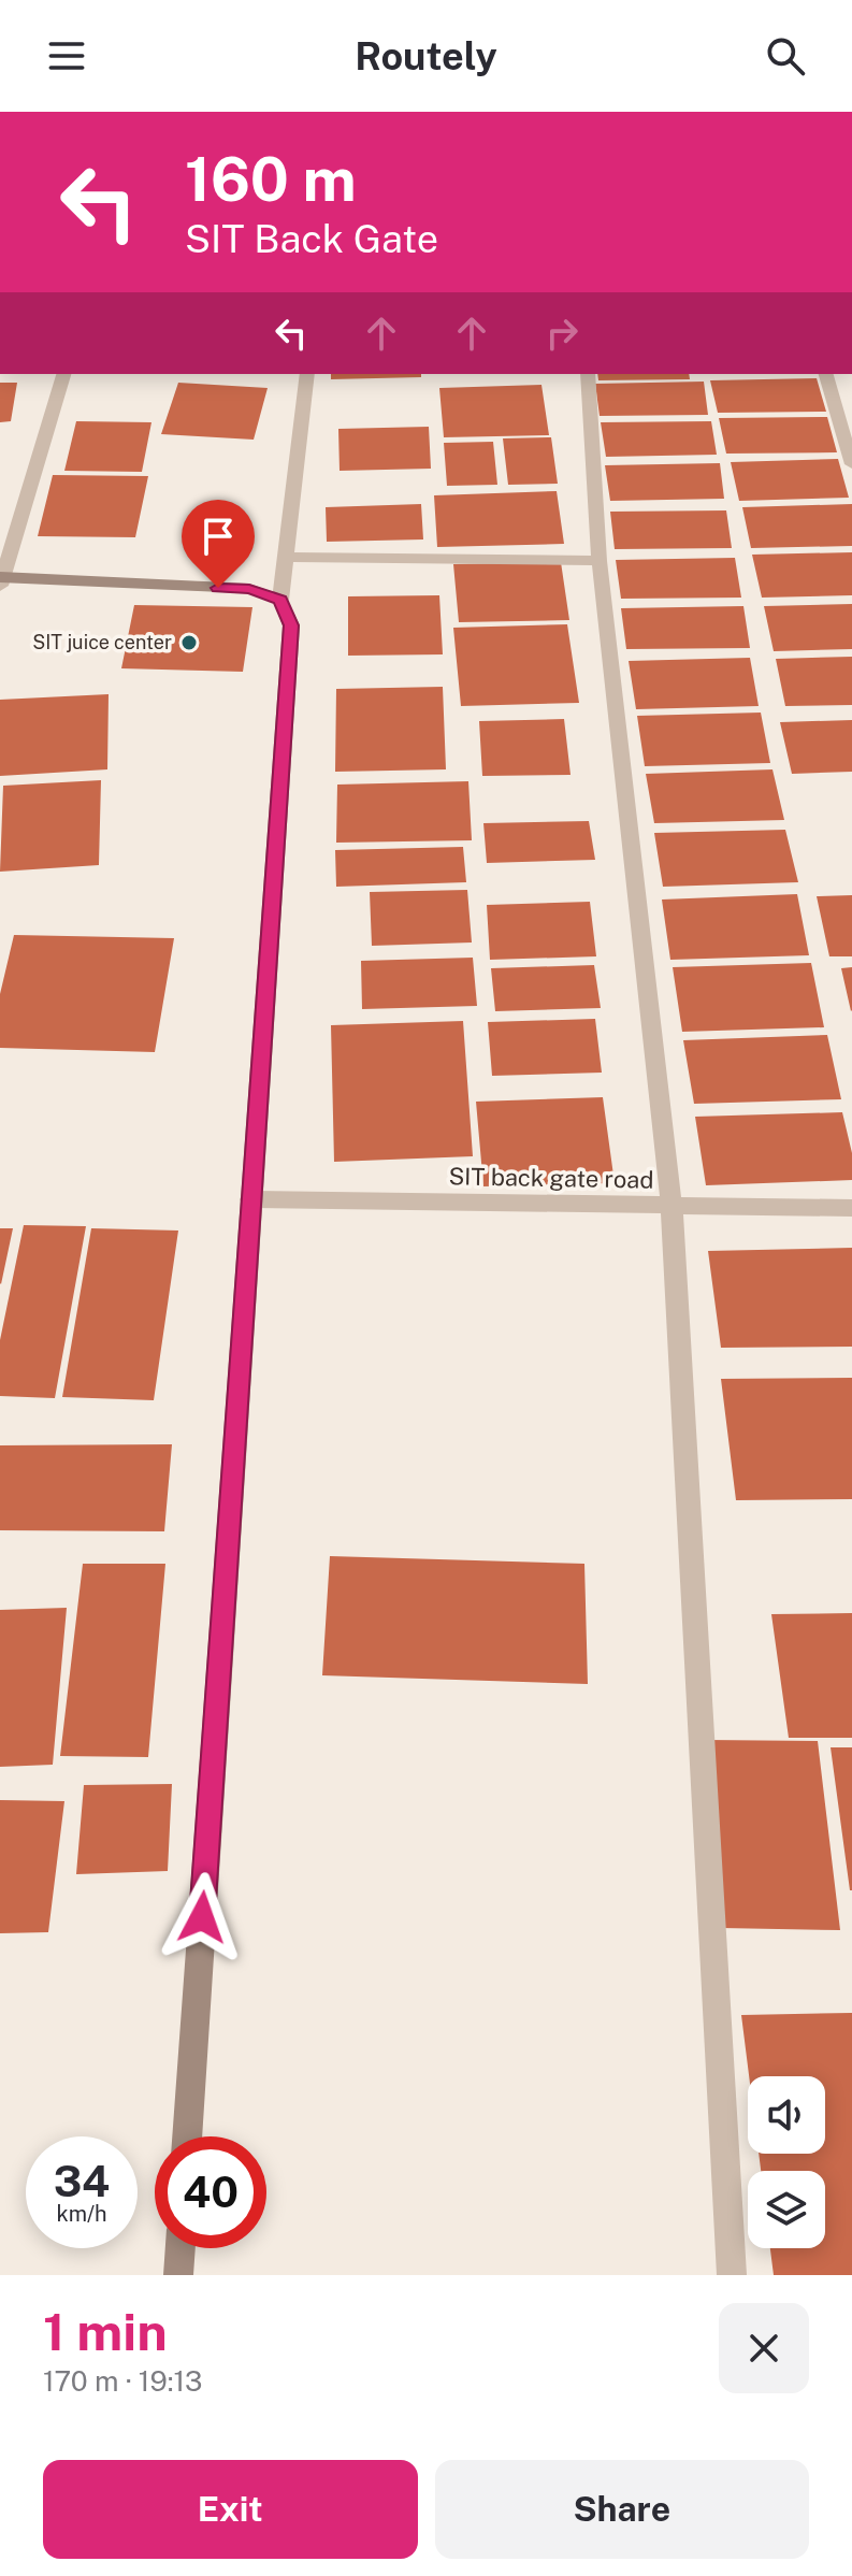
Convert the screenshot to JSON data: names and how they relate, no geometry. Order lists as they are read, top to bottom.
{
  "streets": {
    "street": ["SIT back gate road"]
  },
  "places": ["SIT juice center"],
  "page": {
    "header": "Routely",
    "turn": ["160 m", "SIT Back Gate"],
    "speed": "34 km/h",
    "limit": "40",
    "heading": ["1 min", "170 m · 19:13"],
    "buttons": ["Exit", "Share"]
  }
}
